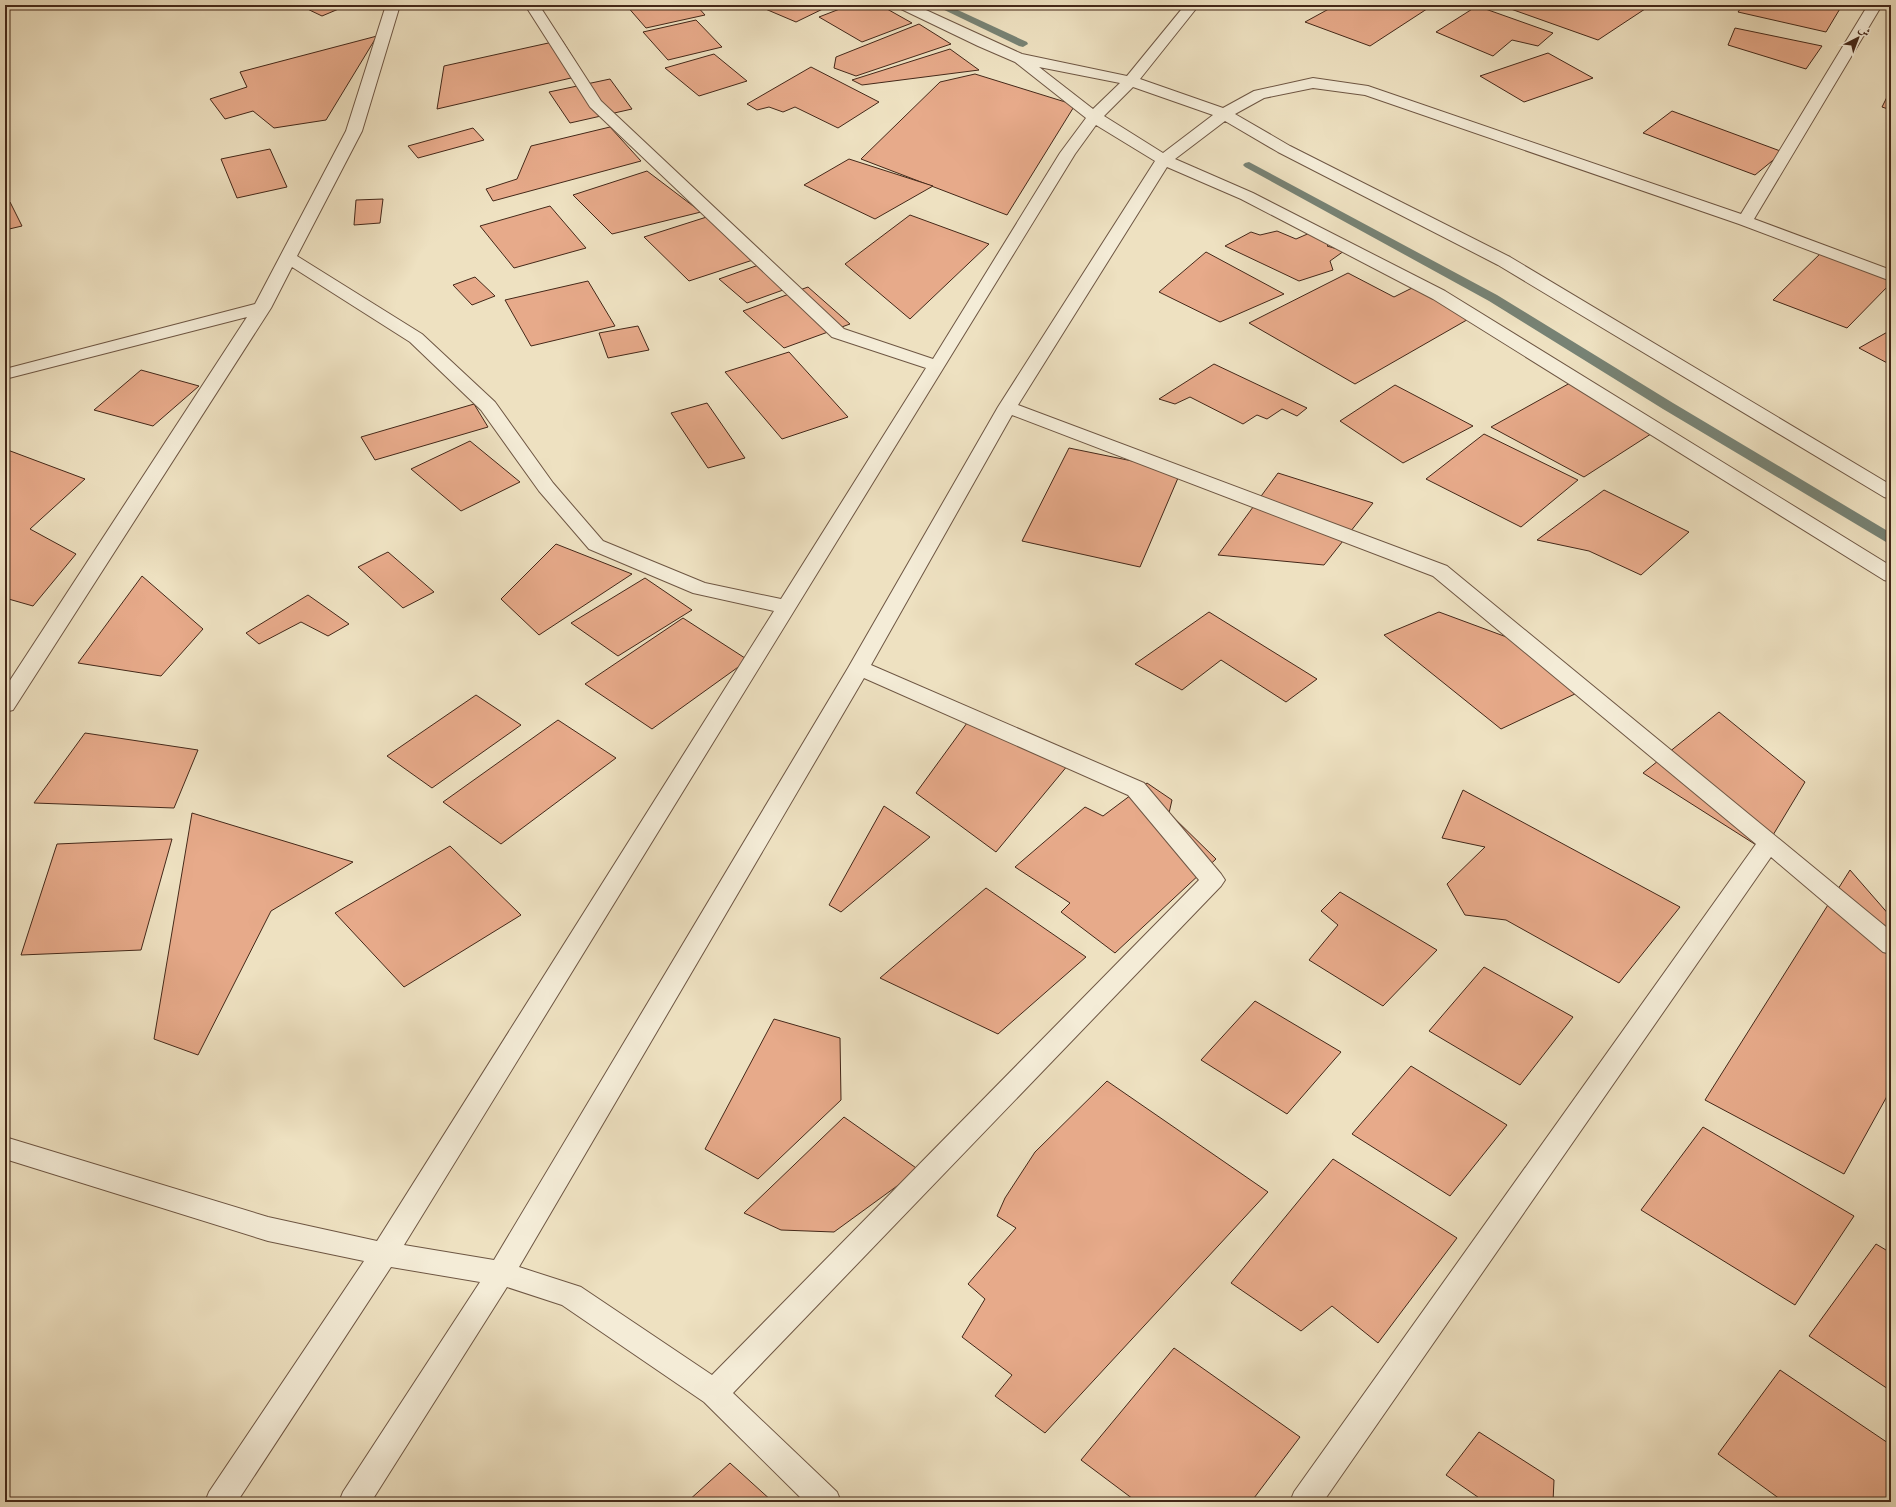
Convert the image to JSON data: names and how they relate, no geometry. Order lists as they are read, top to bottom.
{
  "north": "top right"
}
